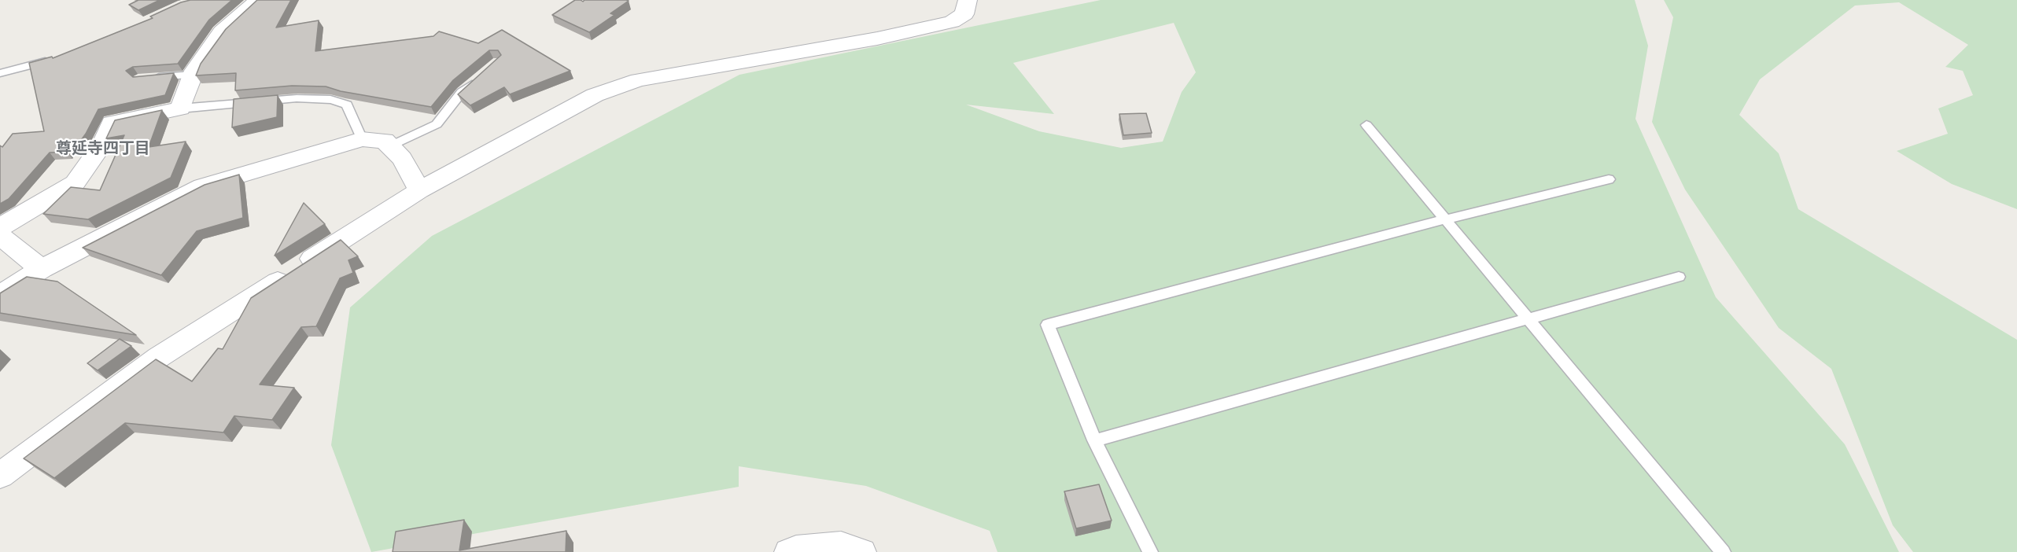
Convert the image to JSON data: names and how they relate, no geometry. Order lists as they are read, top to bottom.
{
  "districts": ["尊延寺四丁目"]
}
